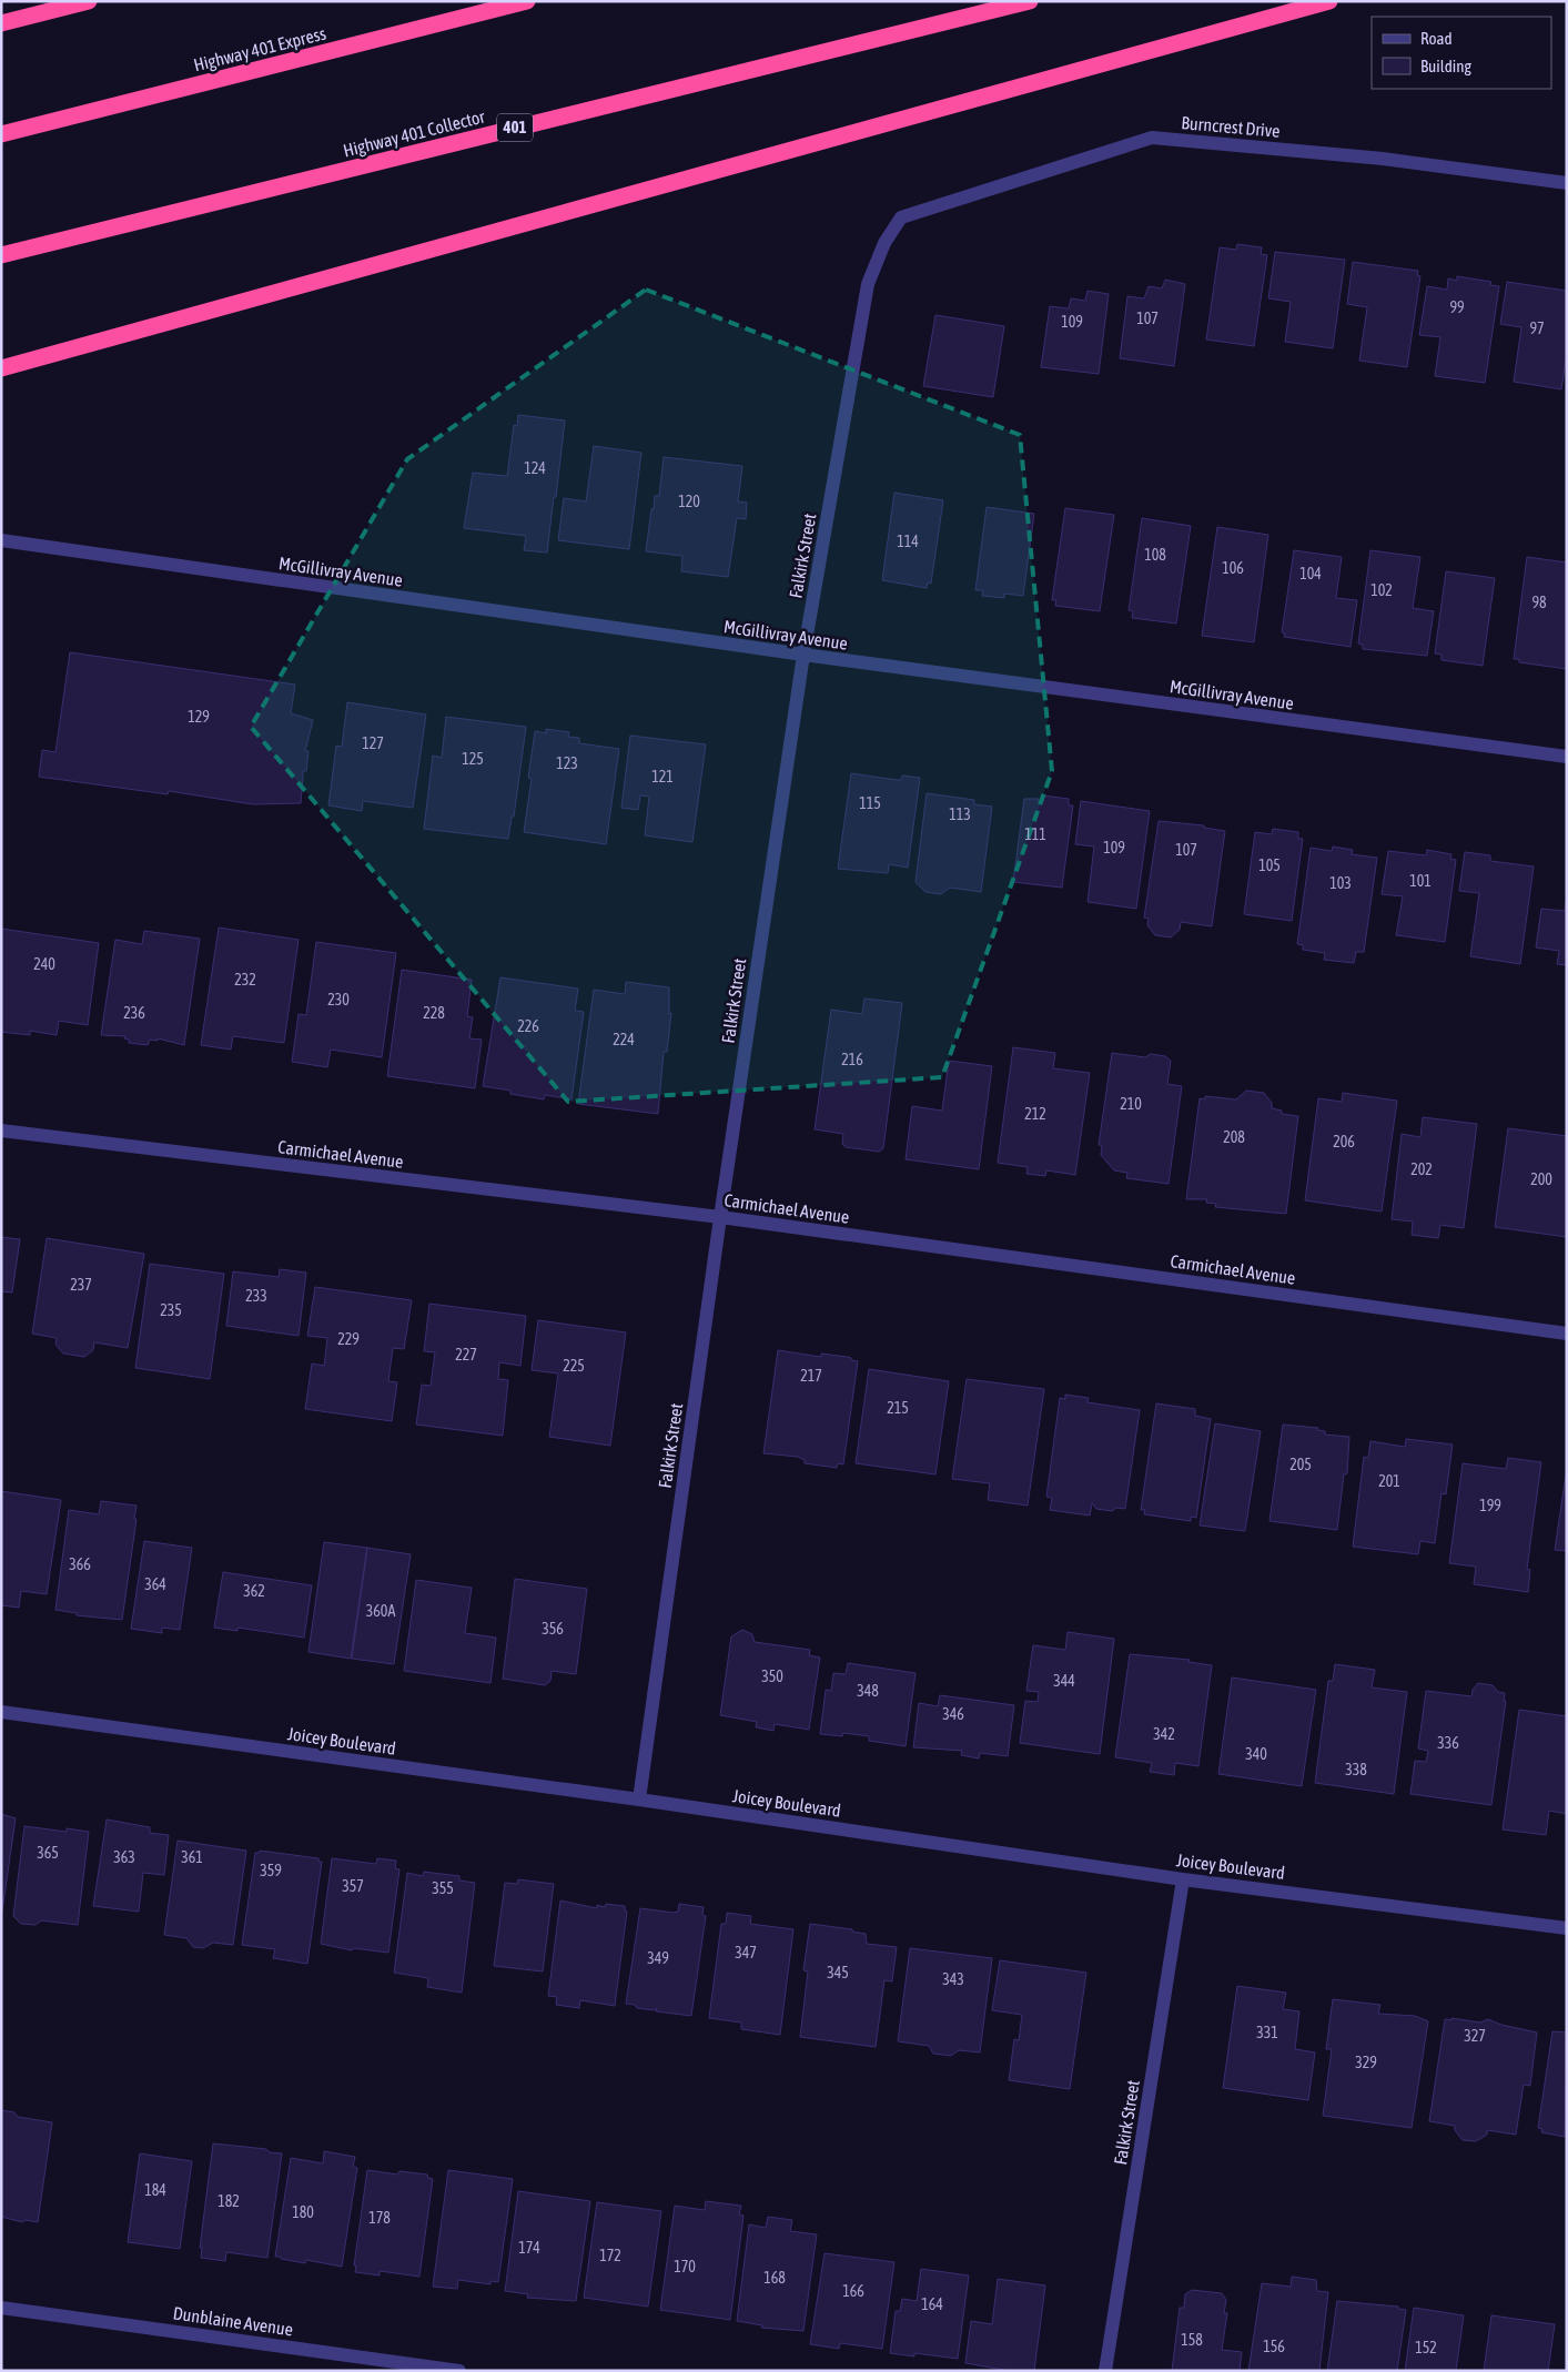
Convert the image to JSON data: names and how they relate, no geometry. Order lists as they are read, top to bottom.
{
  "streets": {
    "highway": ["Highway 401 Express", "401", "Highway 401 Collector"],
    "street": [
      "Burncrest Drive",
      "Falkirk Street",
      "McGillivray Avenue",
      "Carmichael Avenue",
      "Joicey Boulevard",
      "Dunblaine Avenue"
    ]
  },
  "crossings": [
    ["Burncrest Drive", "Falkirk Street"],
    ["Falkirk Street", "McGillivray Avenue"],
    ["Falkirk Street", "Carmichael Avenue"],
    ["Falkirk Street", "Joicey Boulevard"]
  ],
  "house_numbers": [
    "99",
    "107",
    "109",
    "97",
    "124",
    "120",
    "114",
    "108",
    "106",
    "104",
    "102",
    "98",
    "129",
    "127",
    "125",
    "123",
    "121",
    "115",
    "113",
    "111",
    "109",
    "107",
    "105",
    "101",
    "103",
    "240",
    "232",
    "230",
    "236",
    "228",
    "226",
    "224",
    "216",
    "210",
    "212",
    "208",
    "206",
    "202",
    "200",
    "237",
    "233",
    "235",
    "229",
    "227",
    "225",
    "217",
    "215",
    "205",
    "201",
    "199",
    "366",
    "364",
    "362",
    "360A",
    "356",
    "350",
    "344",
    "348",
    "346",
    "342",
    "336",
    "340",
    "338",
    "365",
    "363",
    "361",
    "359",
    "357",
    "355",
    "347",
    "349",
    "345",
    "343",
    "331",
    "327",
    "329",
    "184",
    "182",
    "180",
    "178",
    "174",
    "172",
    "170",
    "168",
    "166",
    "164",
    "158",
    "156",
    "152"
  ],
  "legend": ["Road", "Building"]
}
